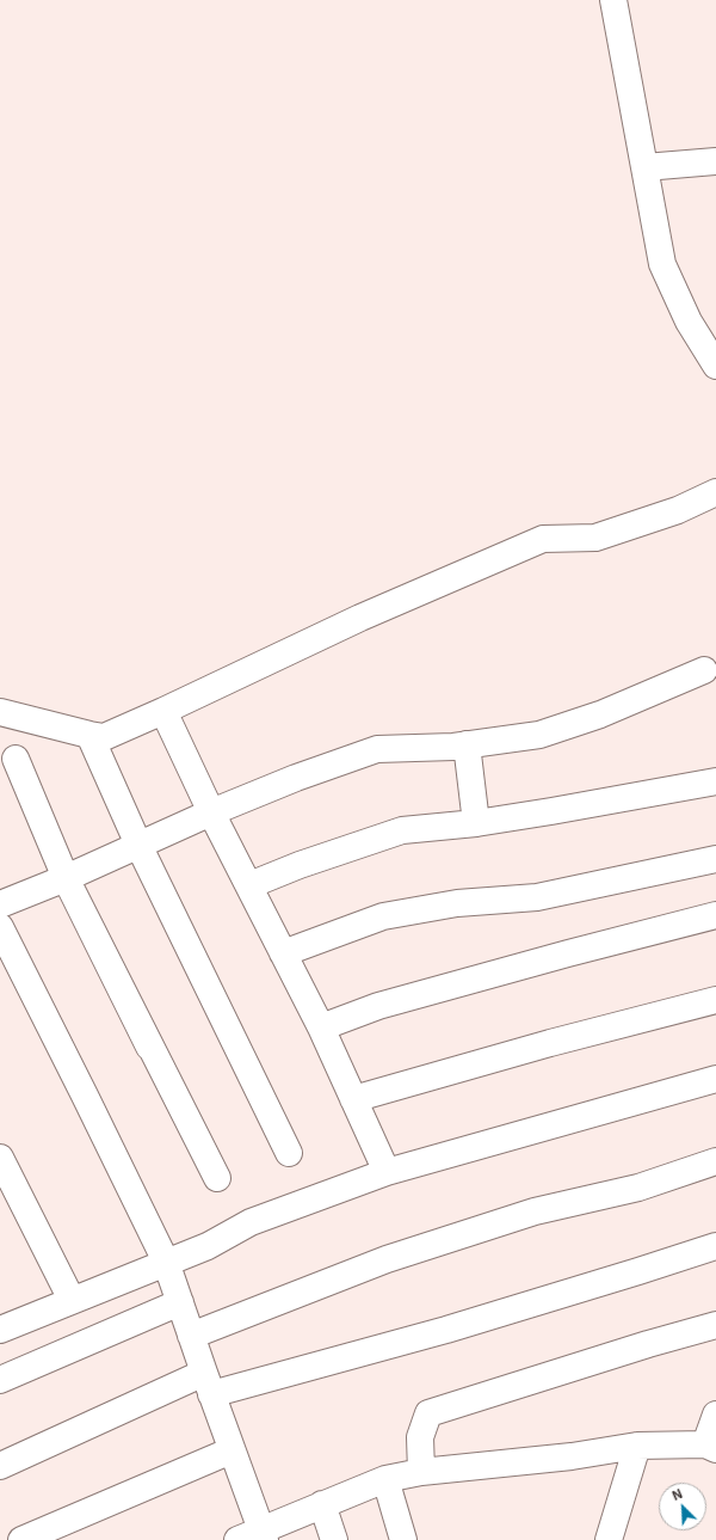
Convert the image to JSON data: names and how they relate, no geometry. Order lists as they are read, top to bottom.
{
  "north": "top left"
}
